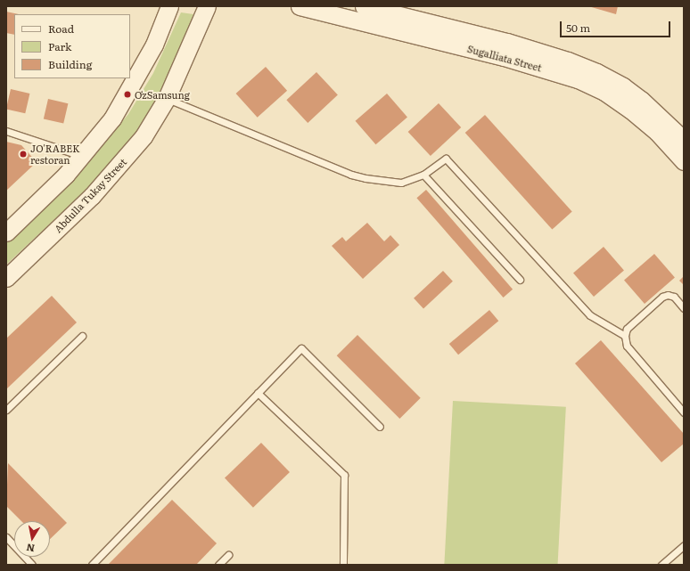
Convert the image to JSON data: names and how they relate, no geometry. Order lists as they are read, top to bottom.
{
  "streets": {
    "main road": ["Sugalliata Street", "Abdulla Tukay Street"]
  },
  "places": ["OʻzSamsung", "JO'RABEK restoran"],
  "legend": ["Road", "Park", "Building"],
  "scale_bar": "50 m",
  "north": "bottom"
}
